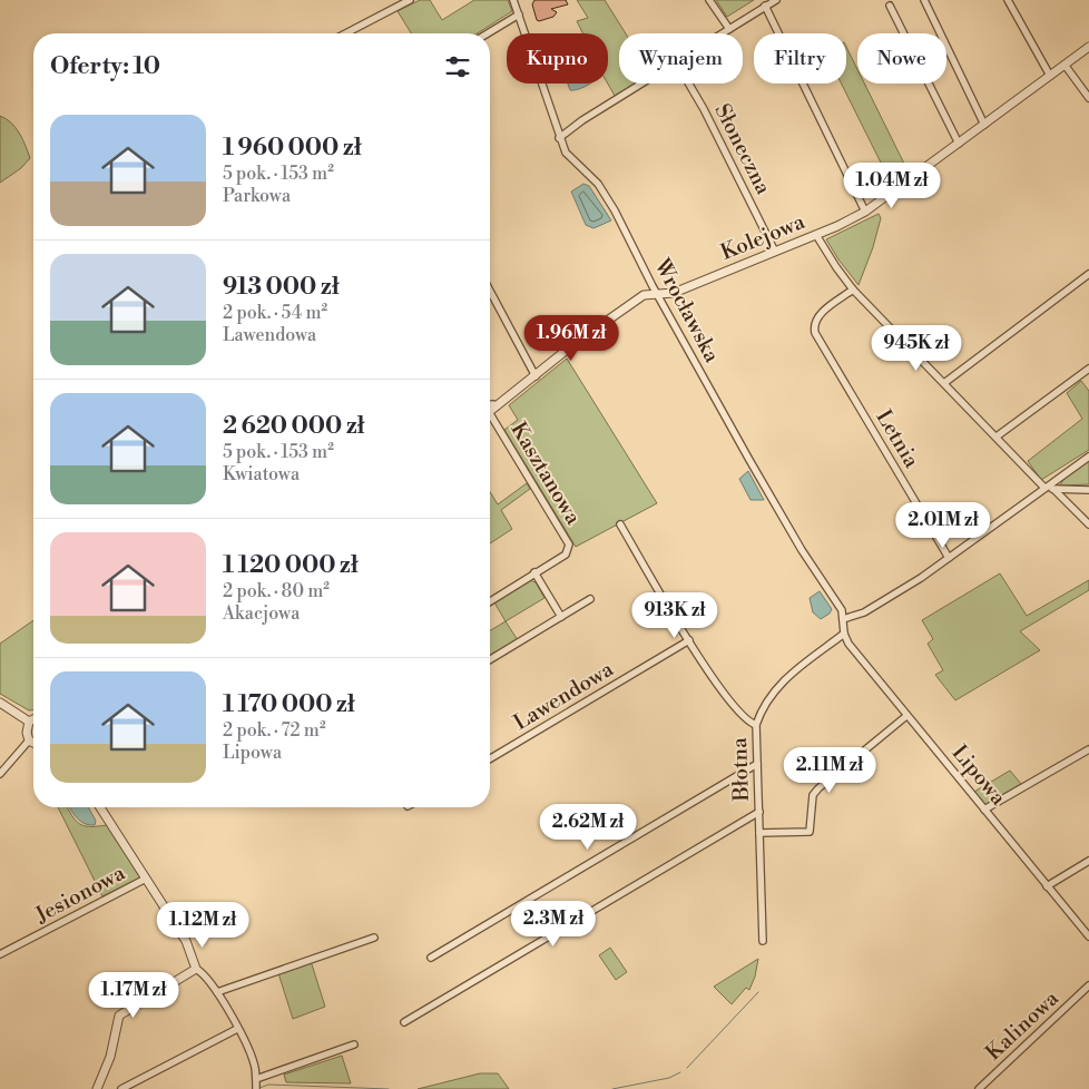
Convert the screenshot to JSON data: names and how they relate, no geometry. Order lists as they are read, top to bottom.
{
  "streets": {
    "street": [
      "Słoneczna",
      "Kolejowa",
      "Wrocławska",
      "Letnia",
      "Kasztanowa",
      "Lawendowa",
      "Błotna",
      "Lipowa",
      "Jesionowa",
      "Kalinowa"
    ]
  },
  "crossings": [
    ["Słoneczna", "Kolejowa"],
    ["Kolejowa", "Wrocławska"],
    ["Wrocławska", "Błotna"],
    ["Wrocławska", "Lipowa"],
    ["Błotna", "Lipowa"]
  ],
  "page": {
    "chip": [
      "Kupno",
      "Wynajem",
      "Filtry",
      "Nowe"
    ],
    "heading": "Oferty: 10",
    "list": [
      {
        "name": "1 960 000 zł",
        "note": "5 pok. · 153 m² · Parkowa"
      },
      {
        "name": "913 000 zł",
        "note": "2 pok. · 54 m² · Lawendowa"
      },
      {
        "name": "2 620 000 zł",
        "note": "5 pok. · 153 m² · Kwiatowa"
      },
      {
        "name": "1 120 000 zł",
        "note": "2 pok. · 80 m² · Akacjowa"
      },
      {
        "name": "1 170 000 zł",
        "note": "2 pok. · 72 m² · Lipowa"
      }
    ],
    "price": [
      "1.04M zł",
      "1.96M zł",
      "945K zł",
      "2.01M zł",
      "913K zł",
      "2.11M zł",
      "2.62M zł",
      "2.3M zł",
      "1.12M zł",
      "1.17M zł"
    ]
  }
}
